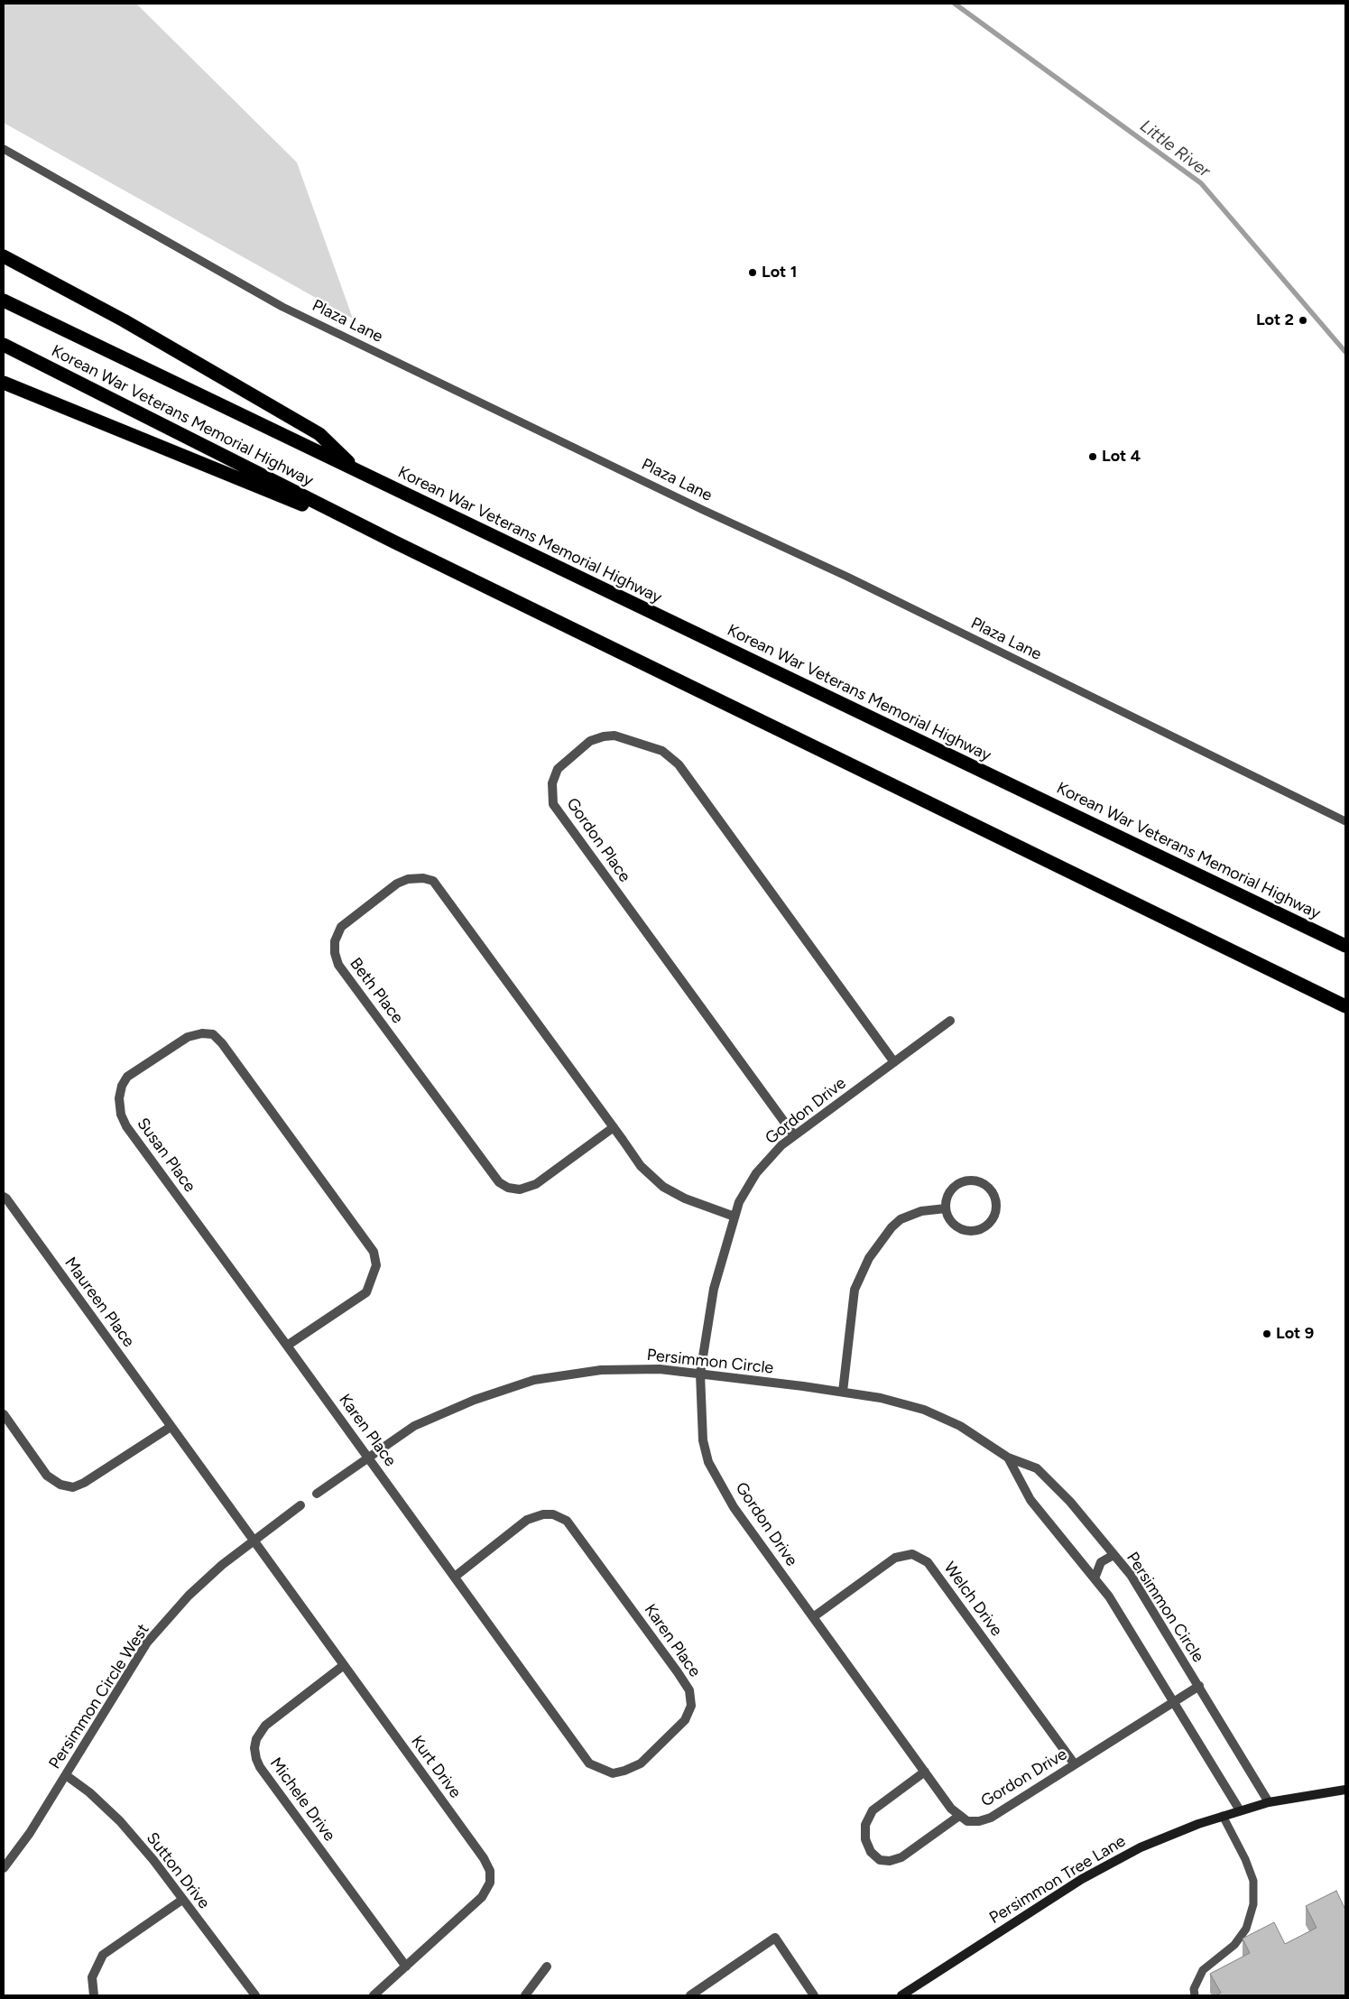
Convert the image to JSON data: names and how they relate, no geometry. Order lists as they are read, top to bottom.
{
  "streets": {
    "highway": ["Korean War Veterans Memorial Highway"],
    "street": [
      "Gordon Place",
      "Beth Place",
      "Gordon Drive",
      "Susan Place",
      "Maureen Place",
      "Persimmon Circle",
      "Karen Place",
      "Welch Drive",
      "Persimmon Circle West",
      "Kurt Drive",
      "Michele Drive",
      "Sutton Drive",
      "Persimmon Tree Lane"
    ],
    "lane": ["Plaza Lane"]
  },
  "crossings": [
    ["Gordon Place", "Gordon Drive"],
    ["Beth Place", "Gordon Drive"],
    ["Gordon Drive", "Persimmon Circle"],
    ["Gordon Drive", "Welch Drive"],
    ["Susan Place", "Karen Place"],
    ["Maureen Place", "Persimmon Circle West"],
    ["Maureen Place", "Kurt Drive"],
    ["Persimmon Circle", "Karen Place"],
    ["Persimmon Circle", "Persimmon Tree Lane"],
    ["Persimmon Circle West", "Kurt Drive"],
    ["Persimmon Circle West", "Sutton Drive"],
    ["Kurt Drive", "Michele Drive"]
  ],
  "water": ["Little River"],
  "places": [
    "Lot 1",
    "Lot 2",
    "Lot 4",
    "Lot 9"
  ]
}
